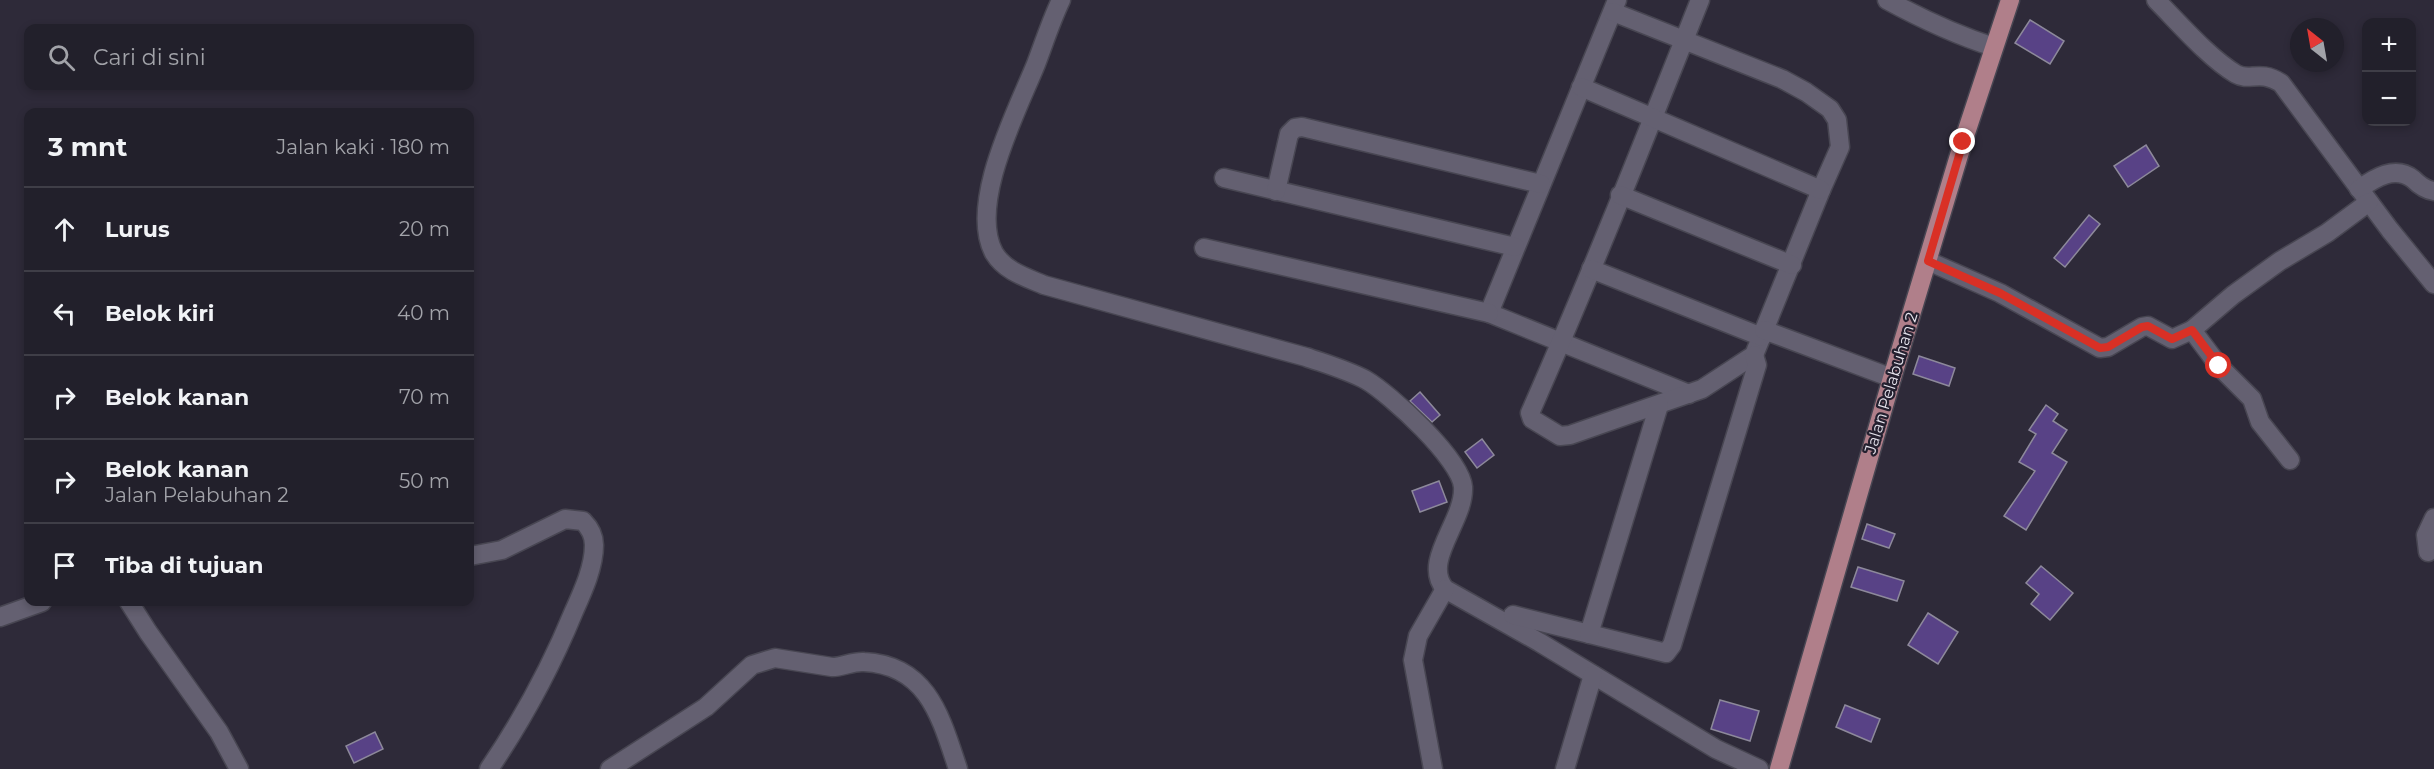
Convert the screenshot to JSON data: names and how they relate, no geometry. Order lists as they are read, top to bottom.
{
  "streets": {
    "main road": ["Jalan Pelabuhan 2"]
  },
  "north": "top left",
  "page": {
    "map_buttons": ["+", "−"],
    "search": "Cari di sini",
    "heading": ["3 mnt", "Jalan kaki · 180 m"],
    "list": [
      ["Lurus", "20 m"],
      ["Belok kiri", "40 m"],
      ["Belok kanan", "70 m"],
      ["Belok kanan", "Jalan Pelabuhan 2", "50 m"],
      "Tiba di tujuan"
    ]
  }
}
